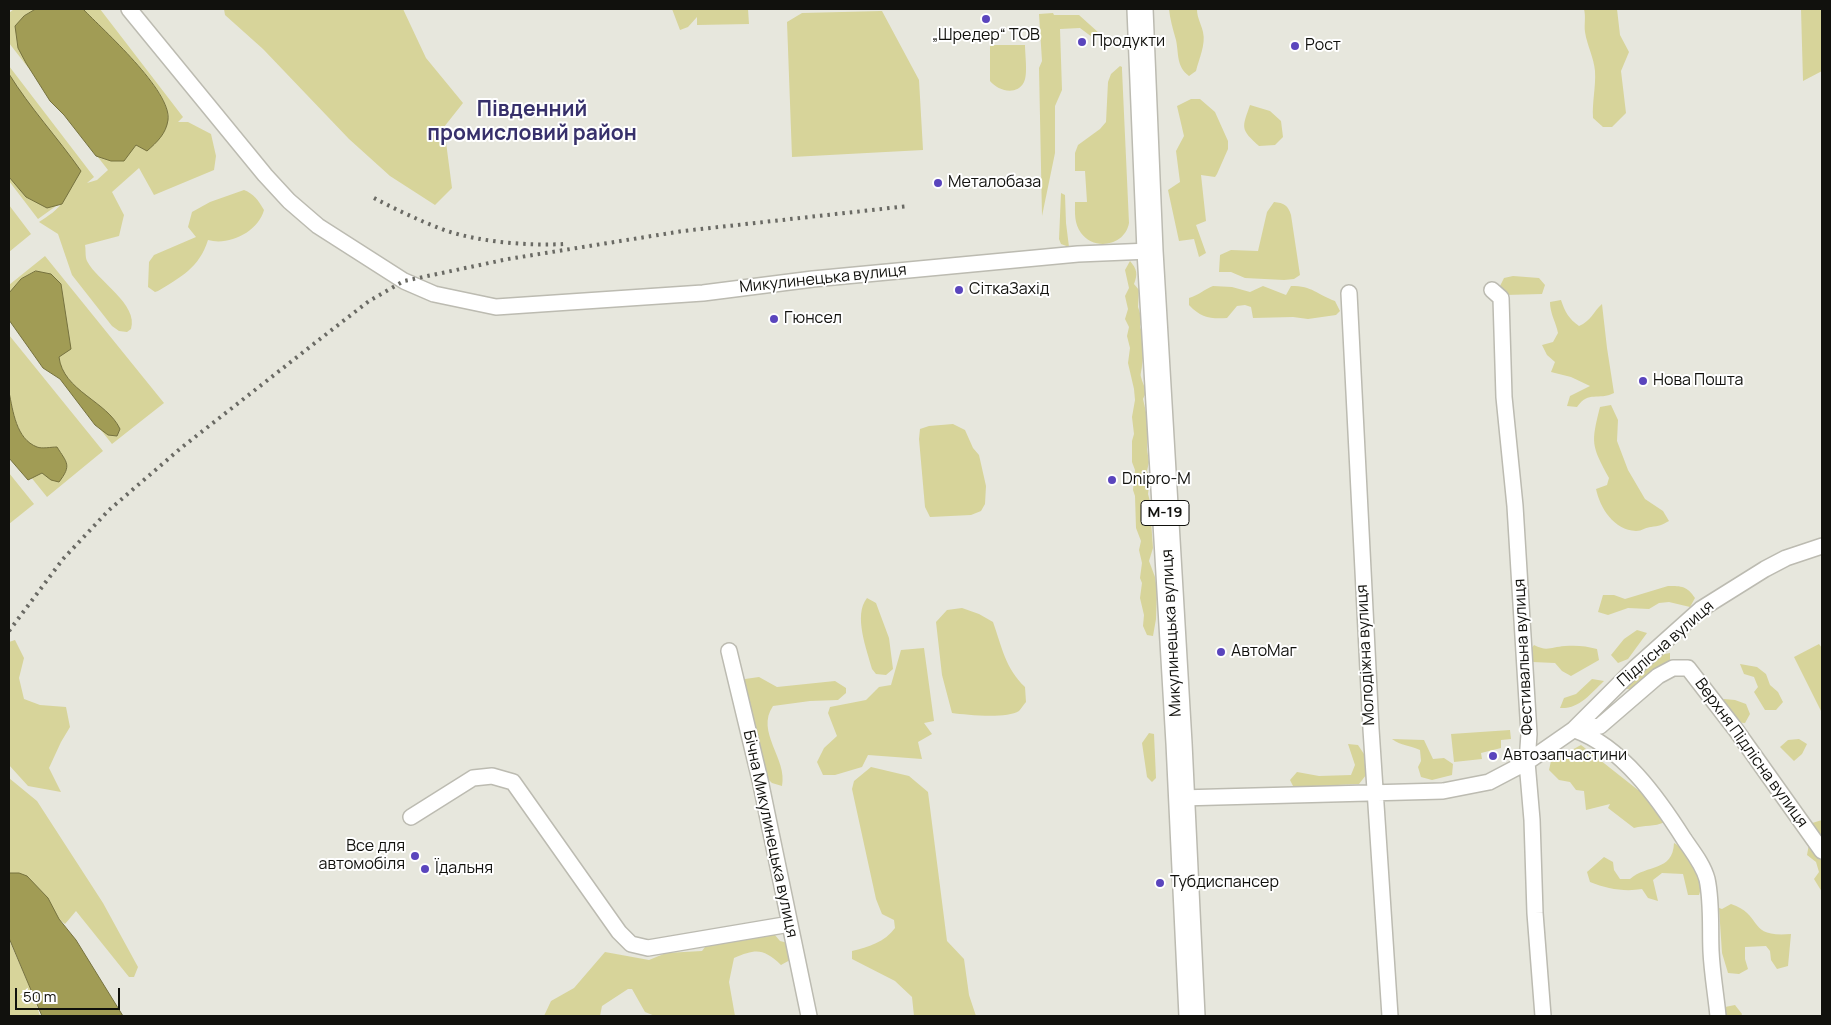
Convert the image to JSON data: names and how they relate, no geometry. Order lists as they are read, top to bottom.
{
  "streets": {
    "highway": ["Микулинецька вулиця", "М-19"],
    "street": [
      "Підлісна вулиця",
      "Молодіжна вулиця",
      "Фестивальна вулиця",
      "Верхня Підлісна вулиця",
      "Бічна Микулинецька вулиця"
    ]
  },
  "crossings": [
    ["Микулинецька вулиця", "Підлісна вулиця"],
    ["Підлісна вулиця", "Молодіжна вулиця"],
    ["Підлісна вулиця", "Фестивальна вулиця"],
    ["Підлісна вулиця", "Верхня Підлісна вулиця"]
  ],
  "districts": ["Південний промисловий район"],
  "places": [
    "„Шредер“ ТОВ",
    "Продукти",
    "Рост",
    "Металобаза",
    "СіткаЗахід",
    "Гюнсел",
    "Нова Пошта",
    "Dnipro-M",
    "АвтоМаг",
    "Автозапчастини",
    "Все для автомобіля",
    "Їдальня",
    "Тубдиспансер"
  ],
  "scale_bar": "50 m"
}
